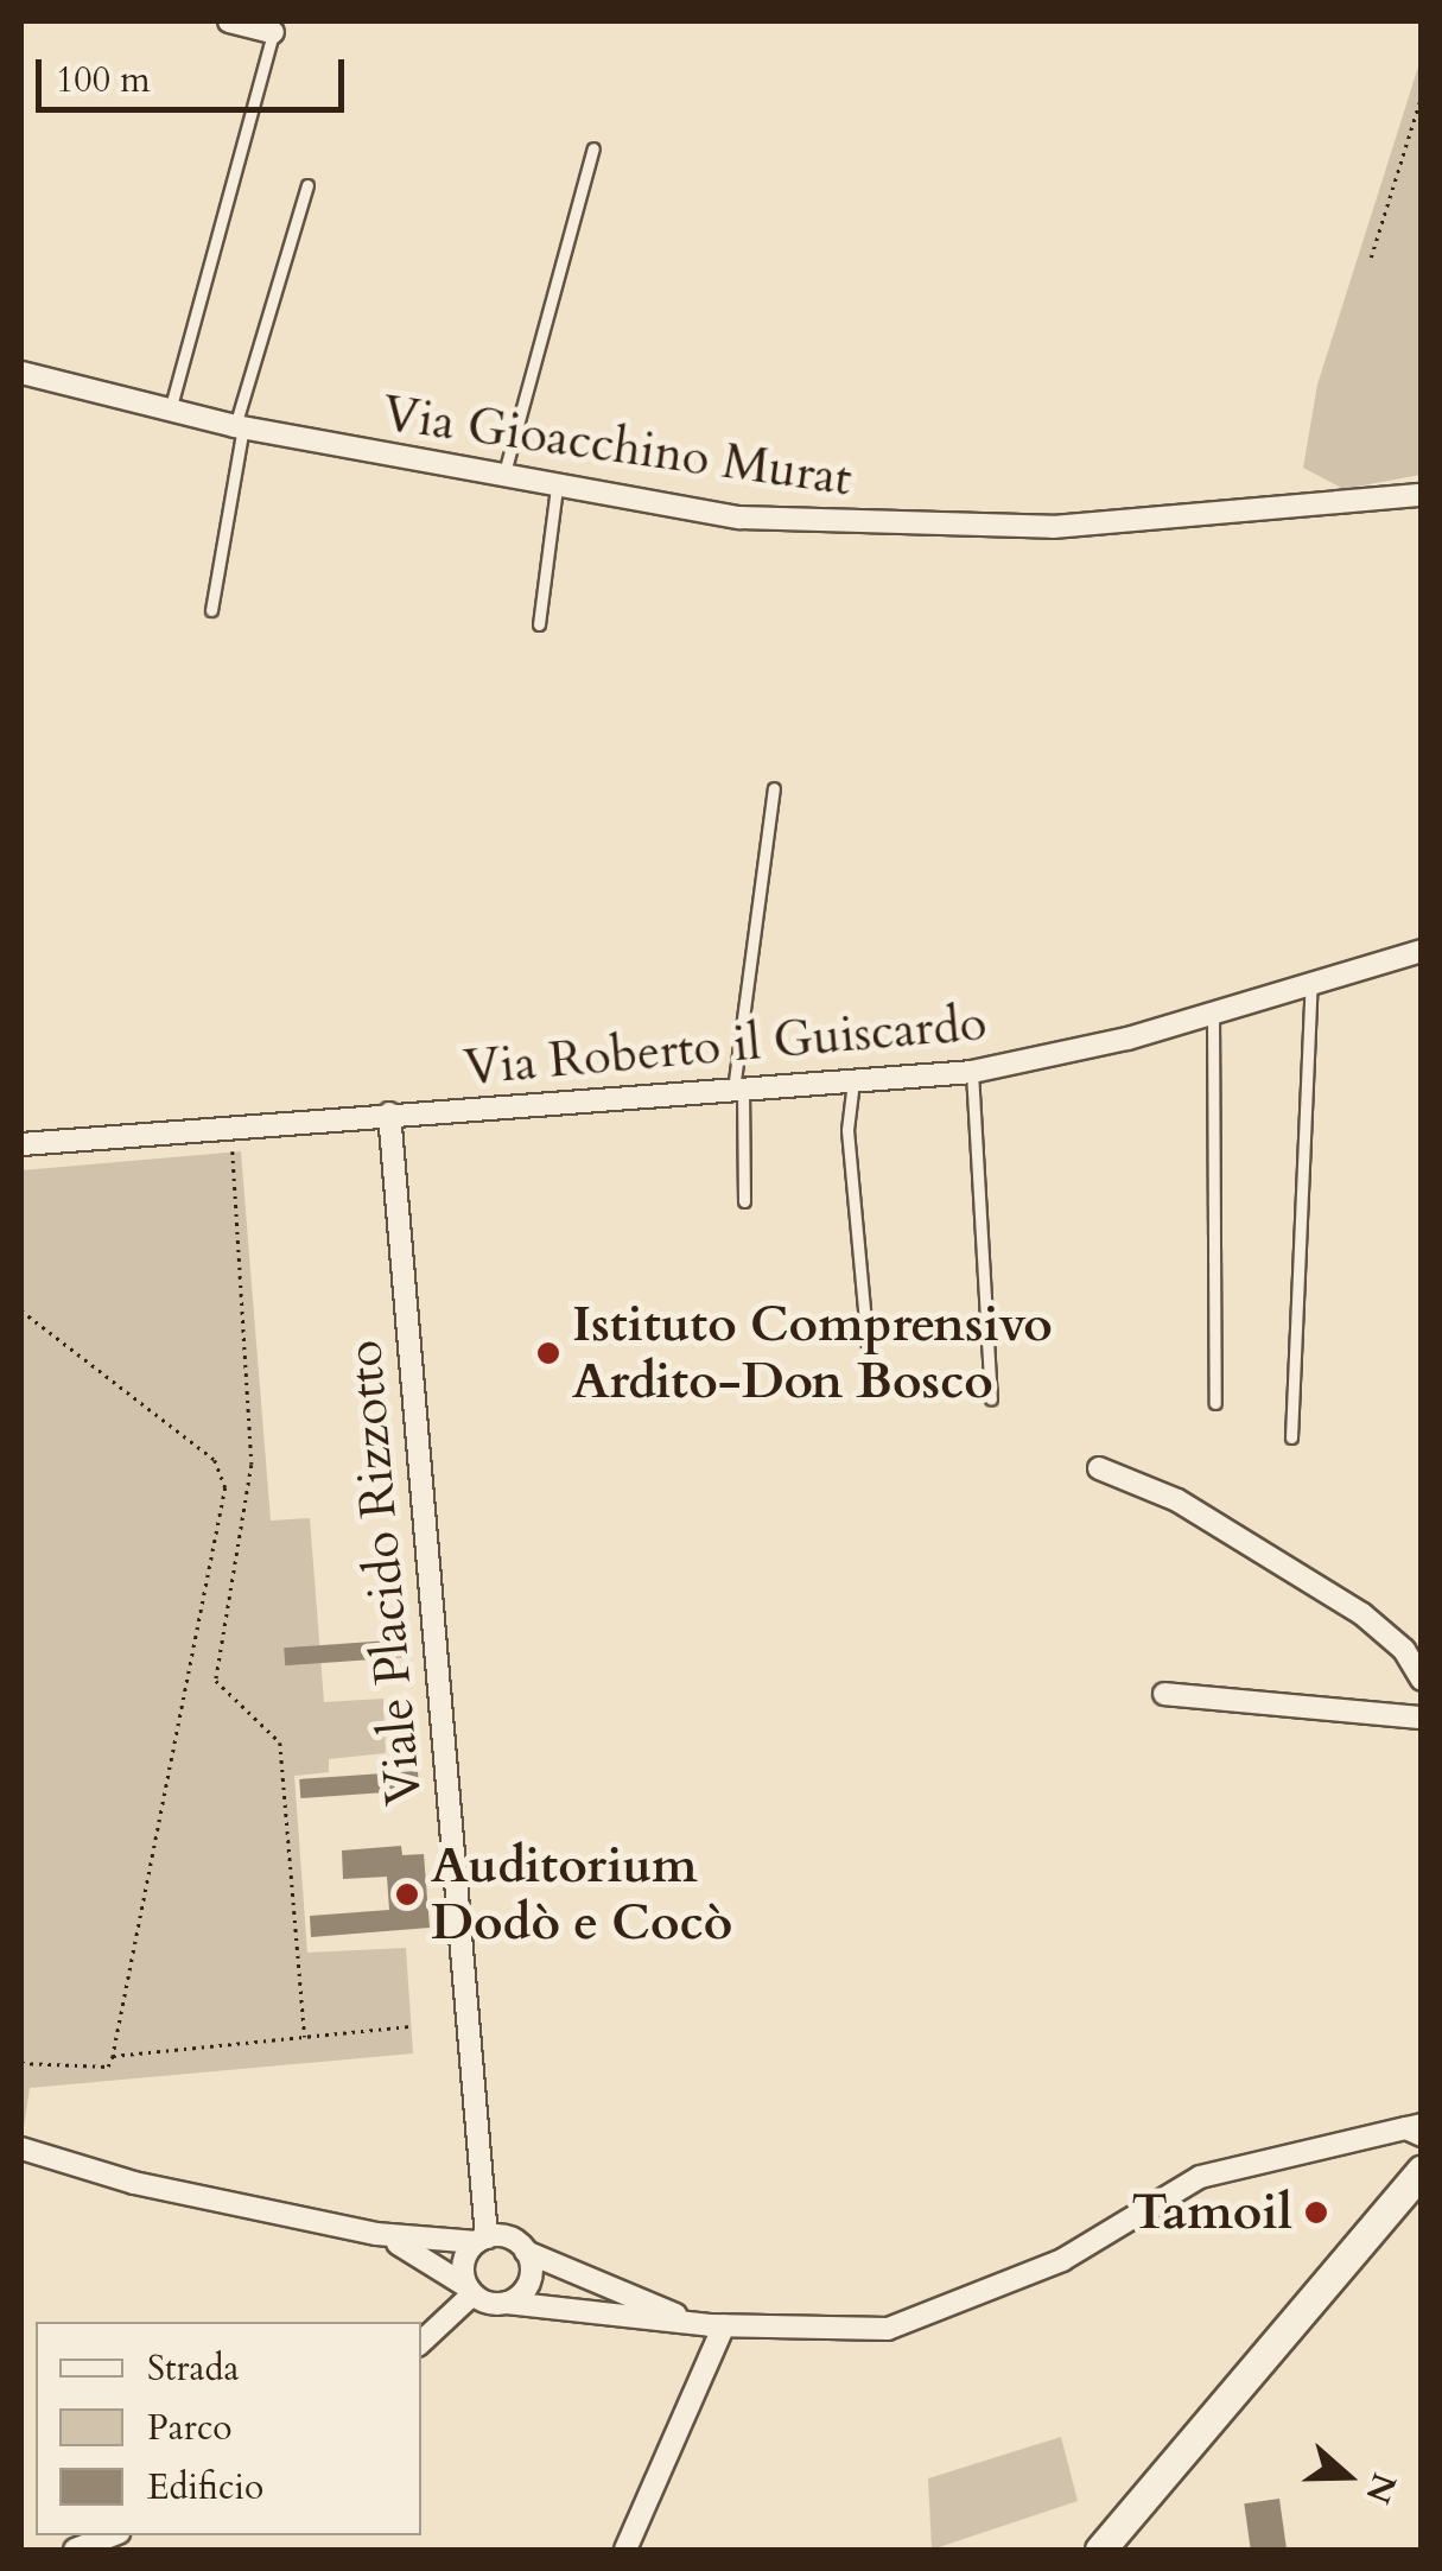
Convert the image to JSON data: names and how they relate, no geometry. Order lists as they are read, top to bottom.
{
  "streets": {
    "street": ["Via Gioacchino Murat", "Via Roberto il Guiscardo", "Viale Placido Rizzotto"]
  },
  "crossings": [
    ["Via Roberto il Guiscardo", "Viale Placido Rizzotto"]
  ],
  "places": ["Istituto Comprensivo Ardito-Don Bosco", "Auditorium Dodò e Cocò", "Tamoil"],
  "legend": ["Strada", "Parco", "Edificio"],
  "scale_bar": "100 m",
  "north": "right"
}
